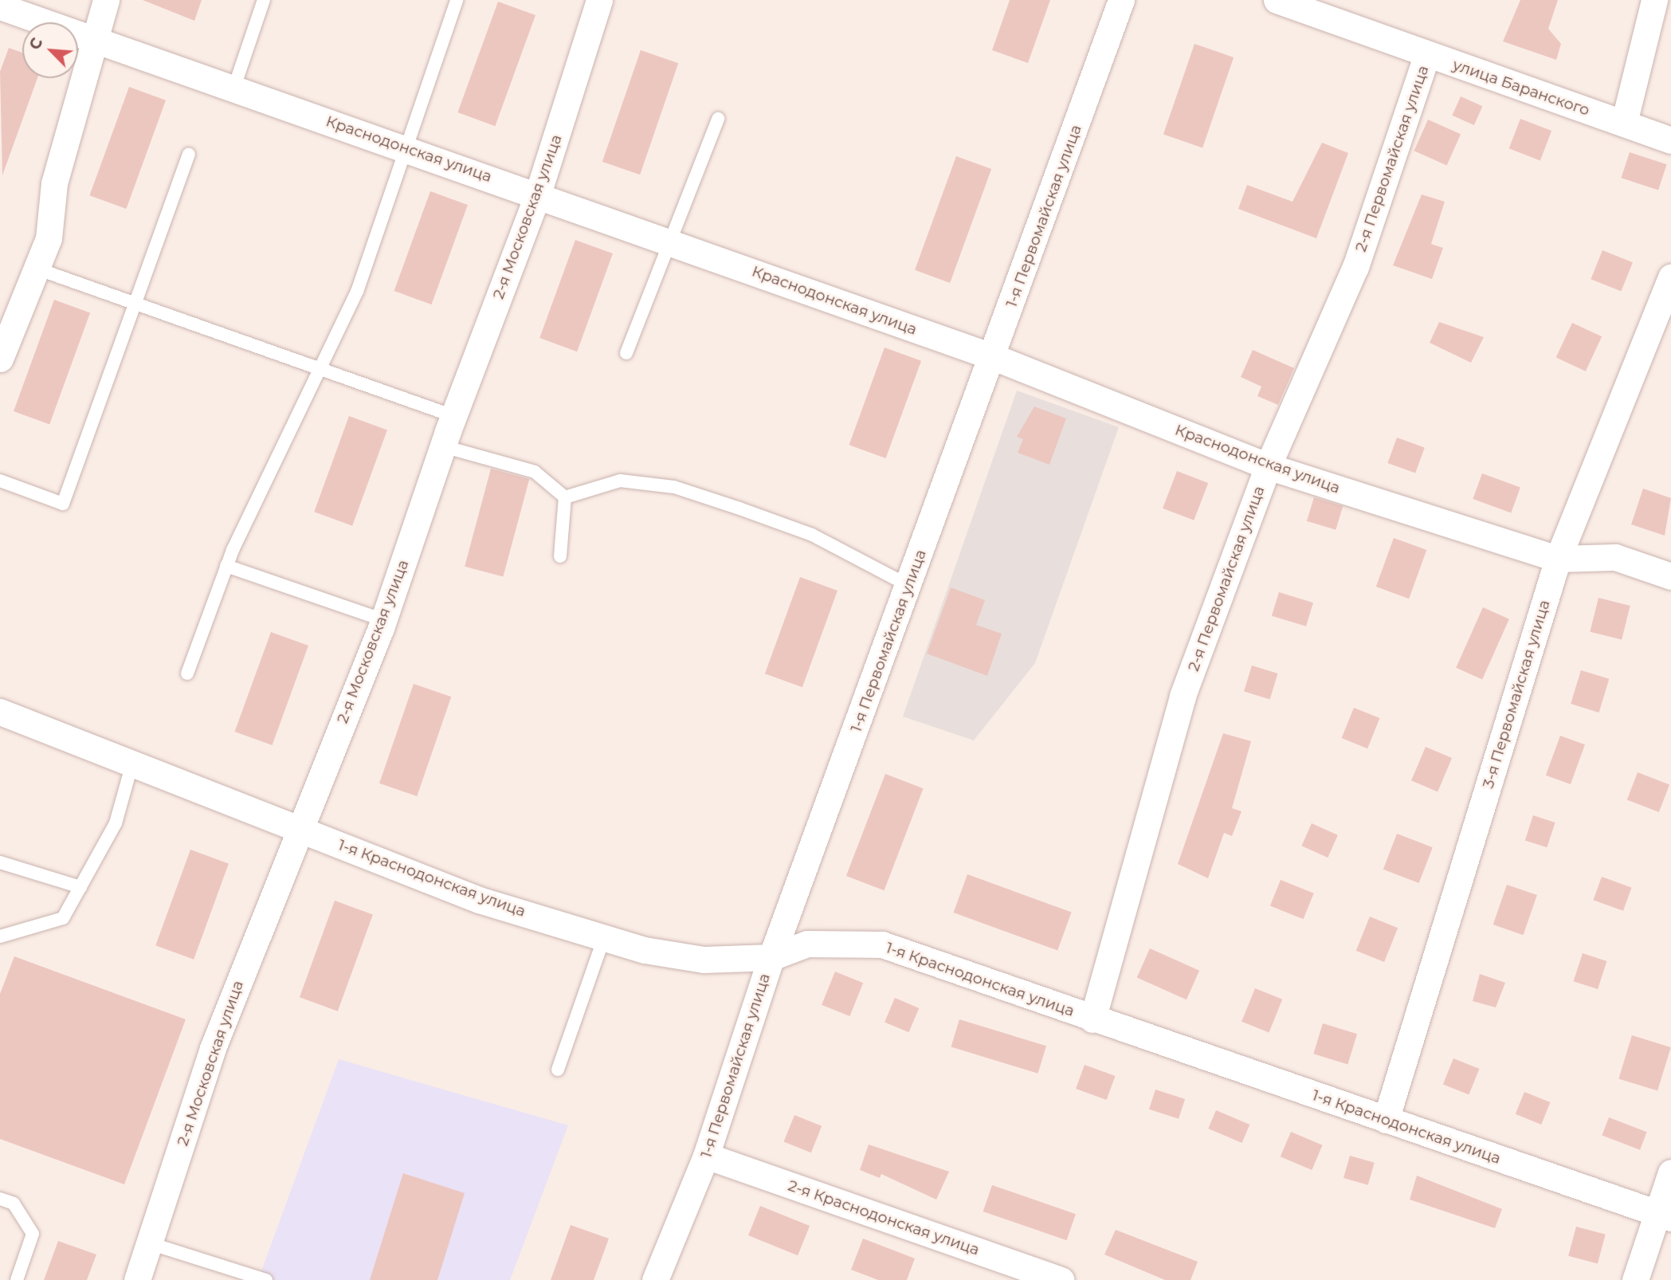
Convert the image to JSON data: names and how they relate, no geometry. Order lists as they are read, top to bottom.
{
  "streets": {
    "street": [
      "улица Баранского",
      "Краснодонская улица",
      "2-я Первомайская улица",
      "1-я Первомайская улица",
      "2-я Московская улица",
      "3-я Первомайская улица",
      "1-я Краснодонская улица",
      "2-я Краснодонская улица"
    ]
  },
  "crossings": [
    ["улица Баранского", "2-я Первомайская улица"],
    ["Краснодонская улица", "2-я Первомайская улица"],
    ["Краснодонская улица", "1-я Первомайская улица"],
    ["Краснодонская улица", "2-я Московская улица"],
    ["Краснодонская улица", "3-я Первомайская улица"],
    ["2-я Первомайская улица", "1-я Краснодонская улица"],
    ["1-я Первомайская улица", "1-я Краснодонская улица"],
    ["1-я Первомайская улица", "2-я Краснодонская улица"],
    ["2-я Московская улица", "1-я Краснодонская улица"],
    ["3-я Первомайская улица", "1-я Краснодонская улица"]
  ],
  "north": "top left"
}
